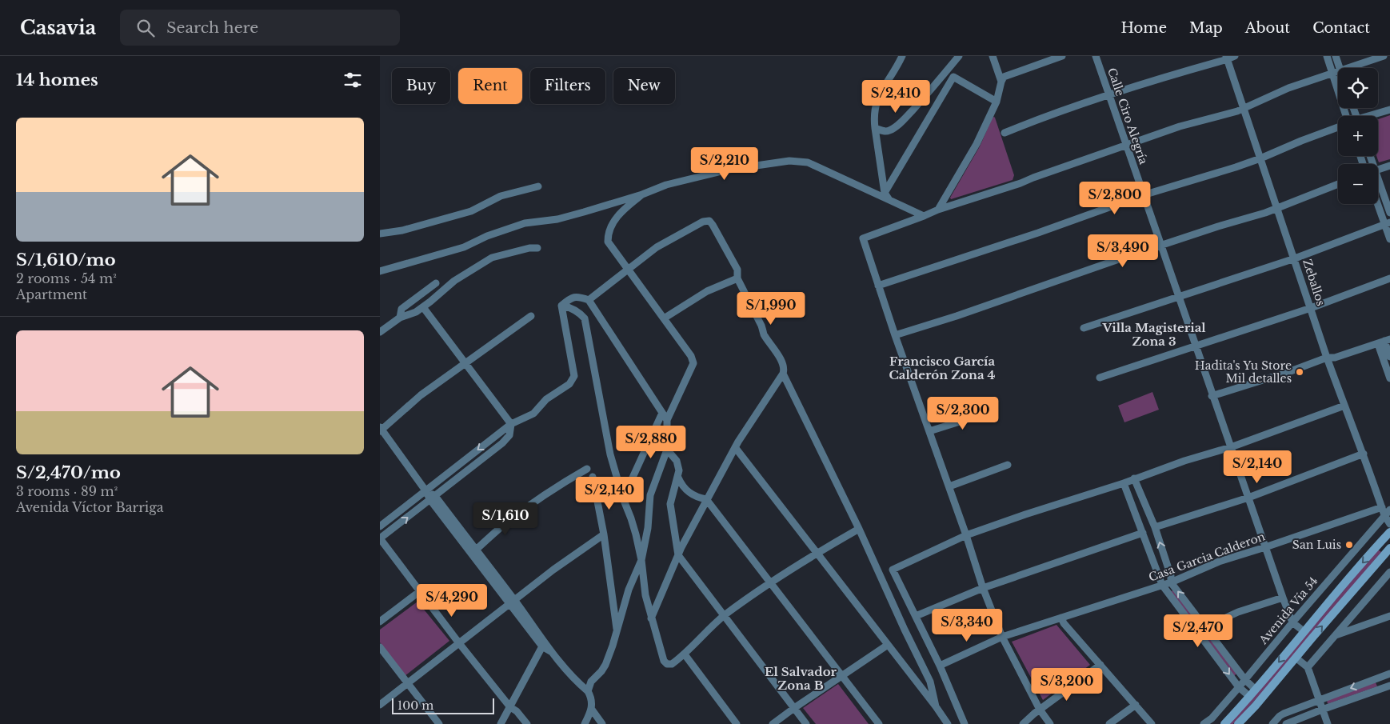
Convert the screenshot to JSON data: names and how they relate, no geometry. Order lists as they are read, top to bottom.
{
  "streets": {
    "street": [
      "Calle Ciro Alegría",
      "Zeballos",
      "Casa Garcia Calderon",
      "Avenida Vía 54"
    ]
  },
  "crossings": [
    ["Calle Ciro Alegría", "Casa Garcia Calderon"],
    ["Calle Ciro Alegría", "Avenida Vía 54"],
    ["Zeballos", "Casa Garcia Calderon"],
    ["Zeballos", "Avenida Vía 54"]
  ],
  "districts": ["Villa Magisterial Zona 3", "Francisco García Calderón Zona 4", "El Salvador Zona B"],
  "places": ["Hadita's Yu Store Mil detalles", "San Luis"],
  "scale_bar": "100 m",
  "page": {
    "header": "Casavia",
    "search": "Search here",
    "nav": [
      "Home",
      "Map",
      "About",
      "Contact"
    ],
    "heading": "14 homes",
    "map_buttons": ["+", "−"],
    "chip": [
      "Buy",
      "Rent",
      "Filters",
      "New"
    ],
    "price": [
      "S/2,410",
      "S/2,210",
      "S/2,800",
      "S/3,490",
      "S/1,990",
      "S/2,300",
      "S/2,880",
      "S/2,140",
      "S/2,140",
      "S/1,610",
      "S/4,290",
      "S/3,340",
      "S/2,470",
      "S/3,200"
    ],
    "list": [
      {
        "name": "S/1,610/mo",
        "note": "2 rooms · 54 m² · Apartment"
      },
      {
        "name": "S/2,470/mo",
        "note": "3 rooms · 89 m² · Avenida Víctor Barriga"
      }
    ],
    "scale": "100 m"
  }
}
